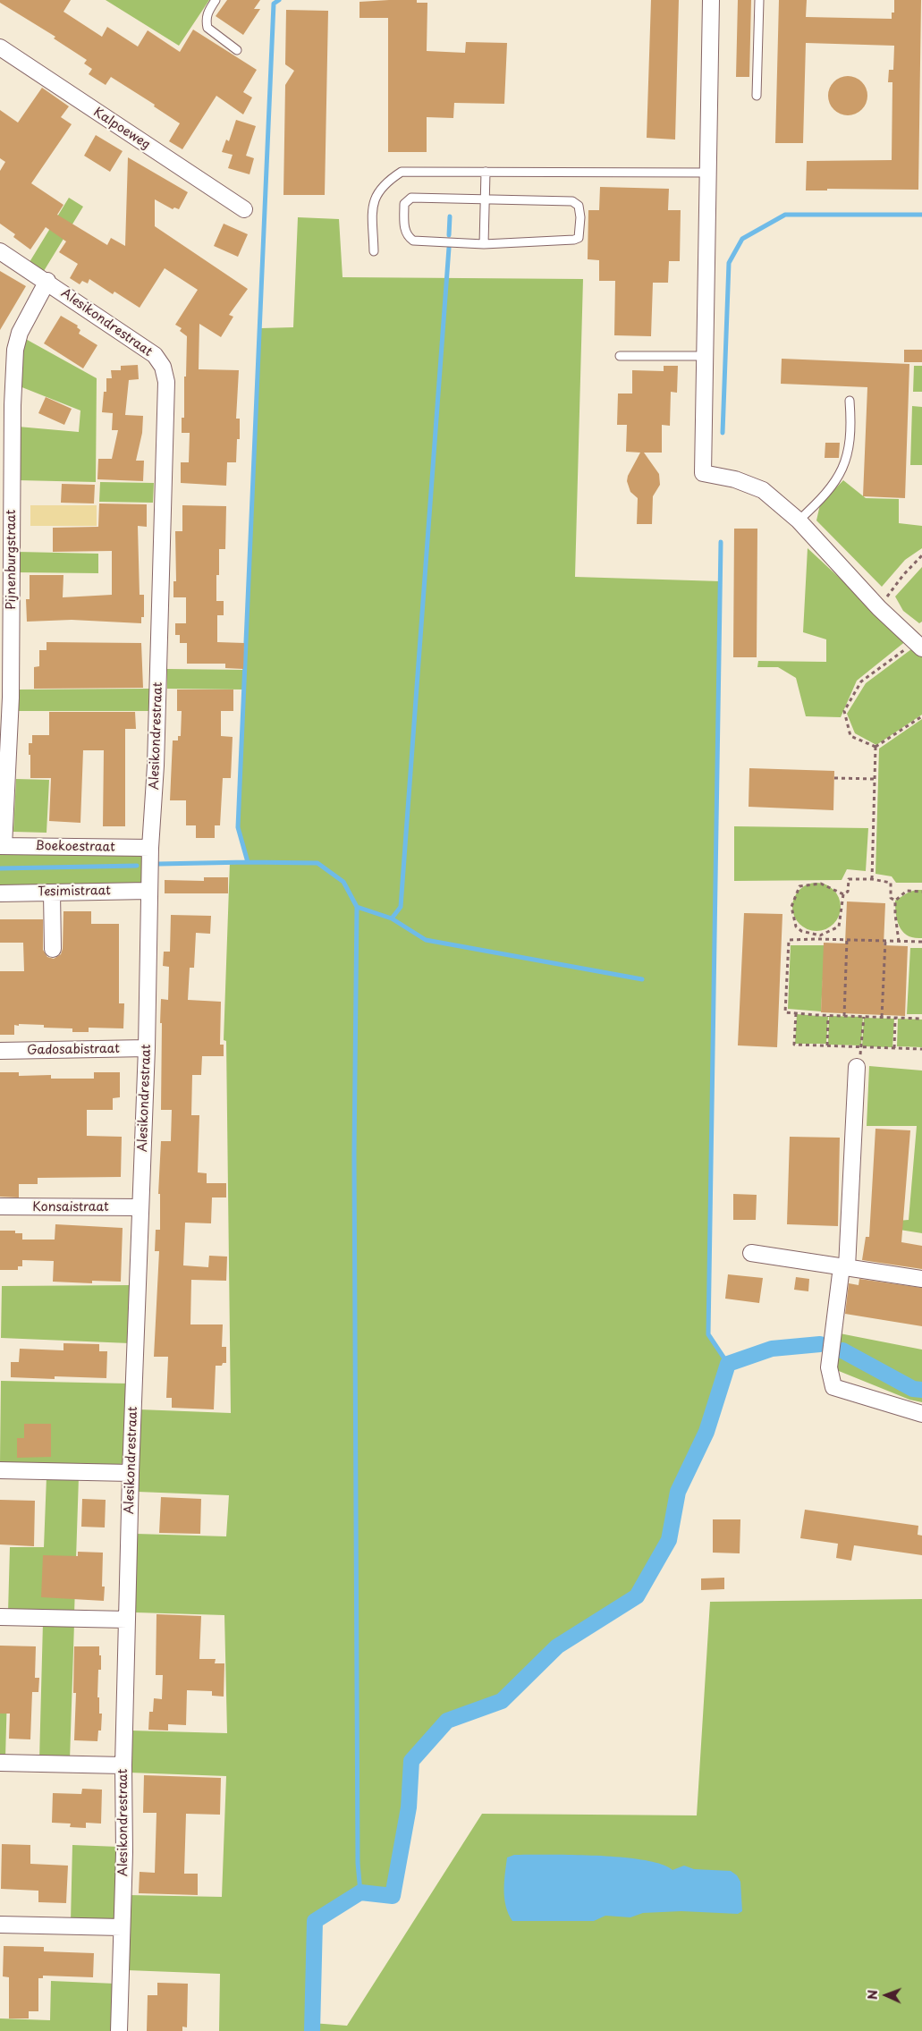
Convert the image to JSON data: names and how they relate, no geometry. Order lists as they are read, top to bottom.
{
  "streets": {
    "street": [
      "Kalpoeweg",
      "Alesikondrestraat",
      "Pijnenburgstraat",
      "Boekoestraat",
      "Tesimistraat",
      "Gadosabistraat",
      "Konsaistraat"
    ]
  },
  "crossings": [
    ["Alesikondrestraat", "Pijnenburgstraat"],
    ["Alesikondrestraat", "Boekoestraat"],
    ["Alesikondrestraat", "Tesimistraat"],
    ["Alesikondrestraat", "Gadosabistraat"],
    ["Alesikondrestraat", "Konsaistraat"],
    ["Pijnenburgstraat", "Boekoestraat"]
  ],
  "north": "left"
}
